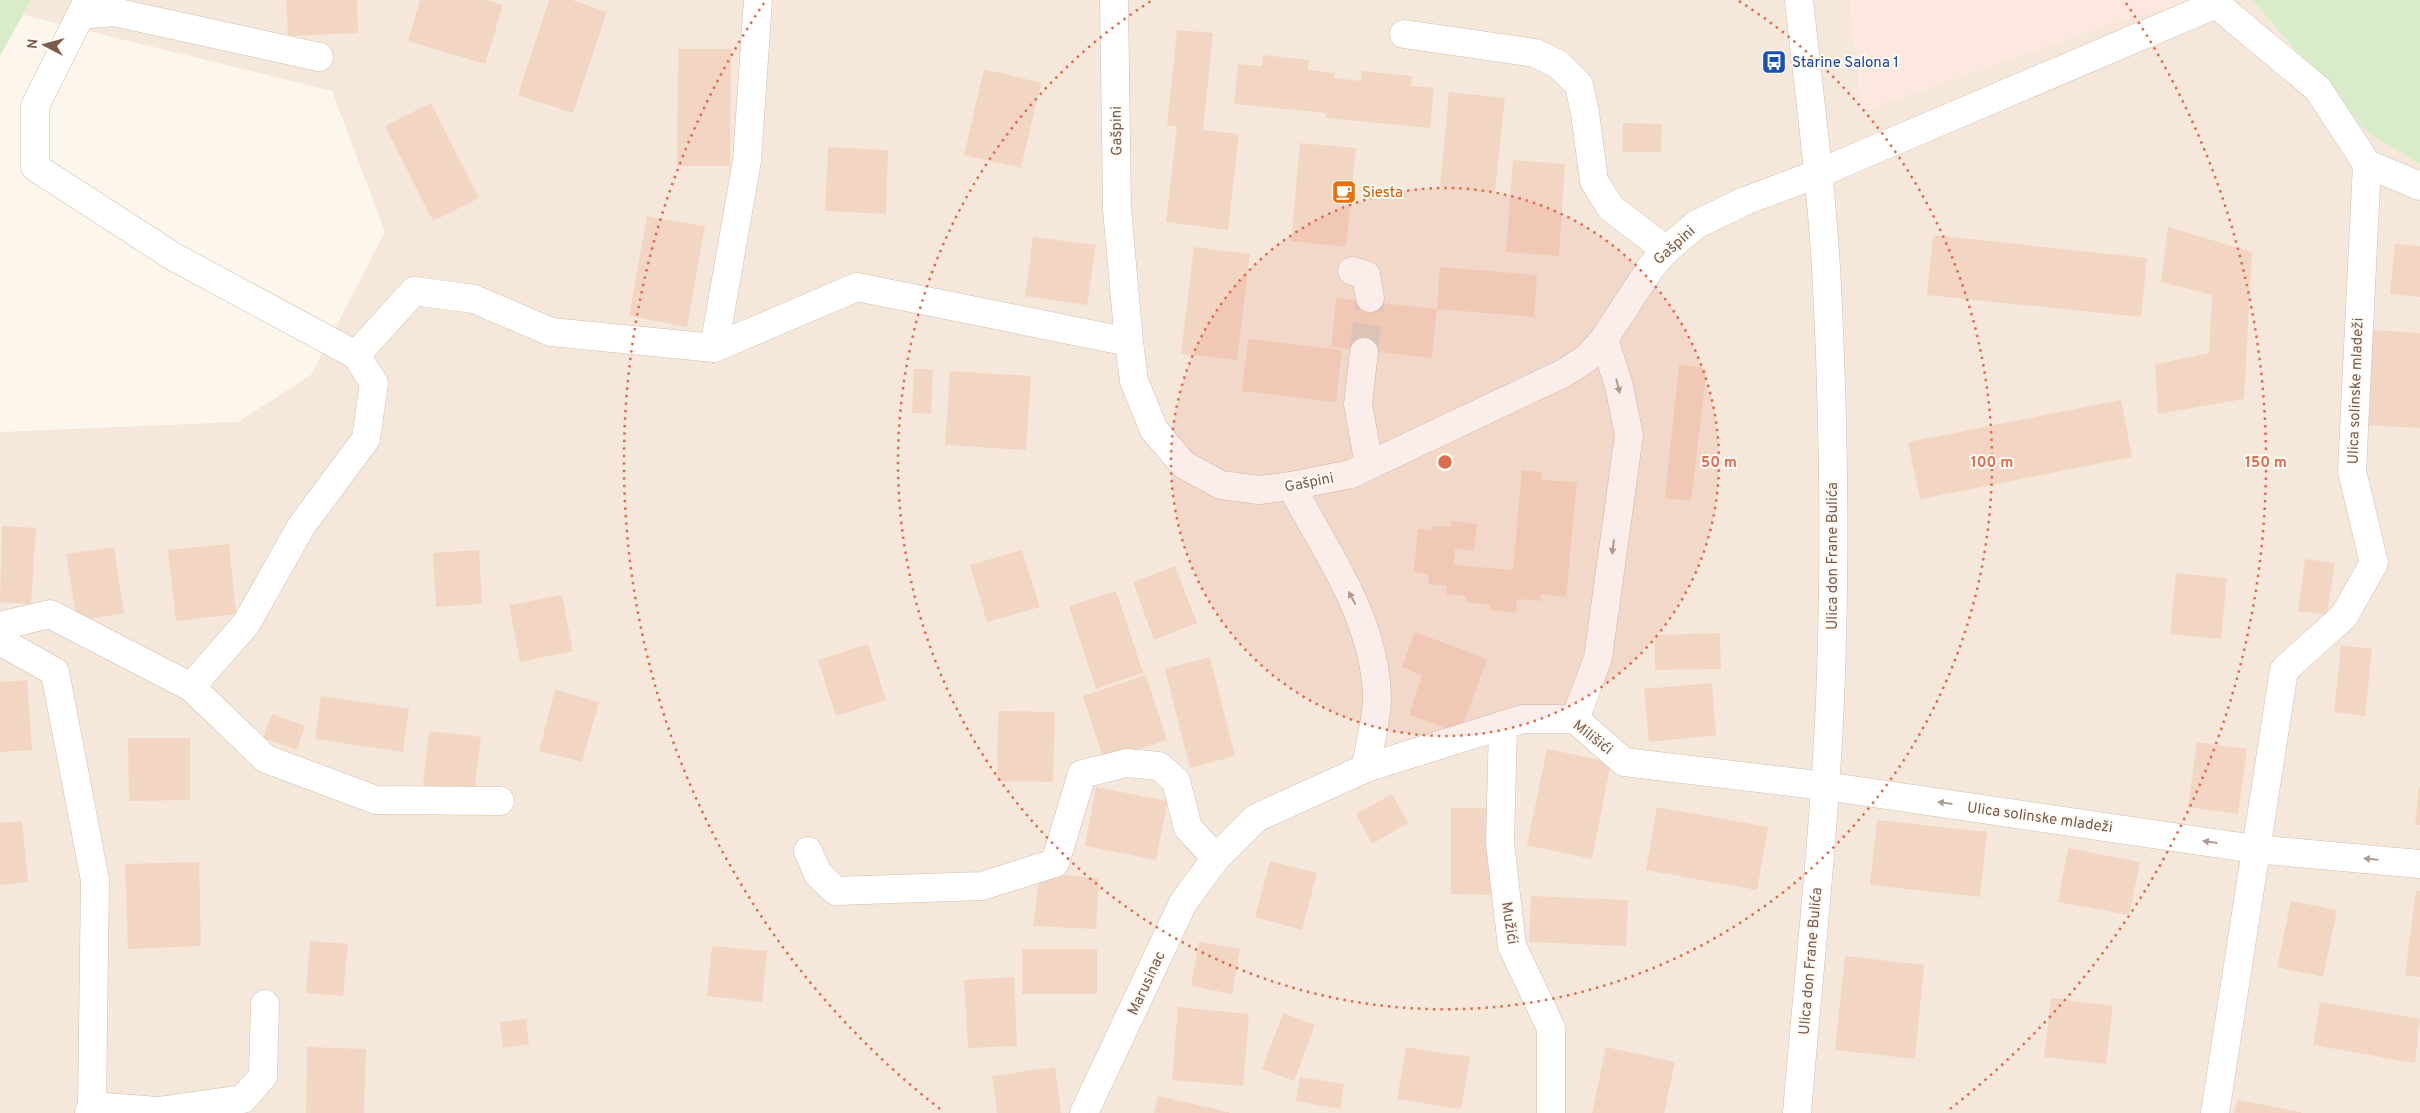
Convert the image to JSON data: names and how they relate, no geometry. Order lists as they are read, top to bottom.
{
  "streets": {
    "street": [
      "Gašpini",
      "Ulica solinske mladeži",
      "Ulica don Frane Bulića",
      "Milišići",
      "Mužići",
      "Marusinac"
    ]
  },
  "crossings": [
    ["Gašpini", "Ulica solinske mladeži"],
    ["Gašpini", "Ulica don Frane Bulića"],
    ["Ulica solinske mladeži", "Ulica don Frane Bulića"],
    ["Ulica solinske mladeži", "Milišići"],
    ["Ulica don Frane Bulića", "Milišići"],
    ["Milišići", "Mužići"],
    ["Milišići", "Marusinac"]
  ],
  "one_way": ["Ulica solinske mladeži"],
  "places": {
    "bus stop": ["Starine Salona 1"],
    "cafe": ["Siesta"]
  },
  "north": "left",
  "rings": ["50 m", "100 m", "150 m"]
}
